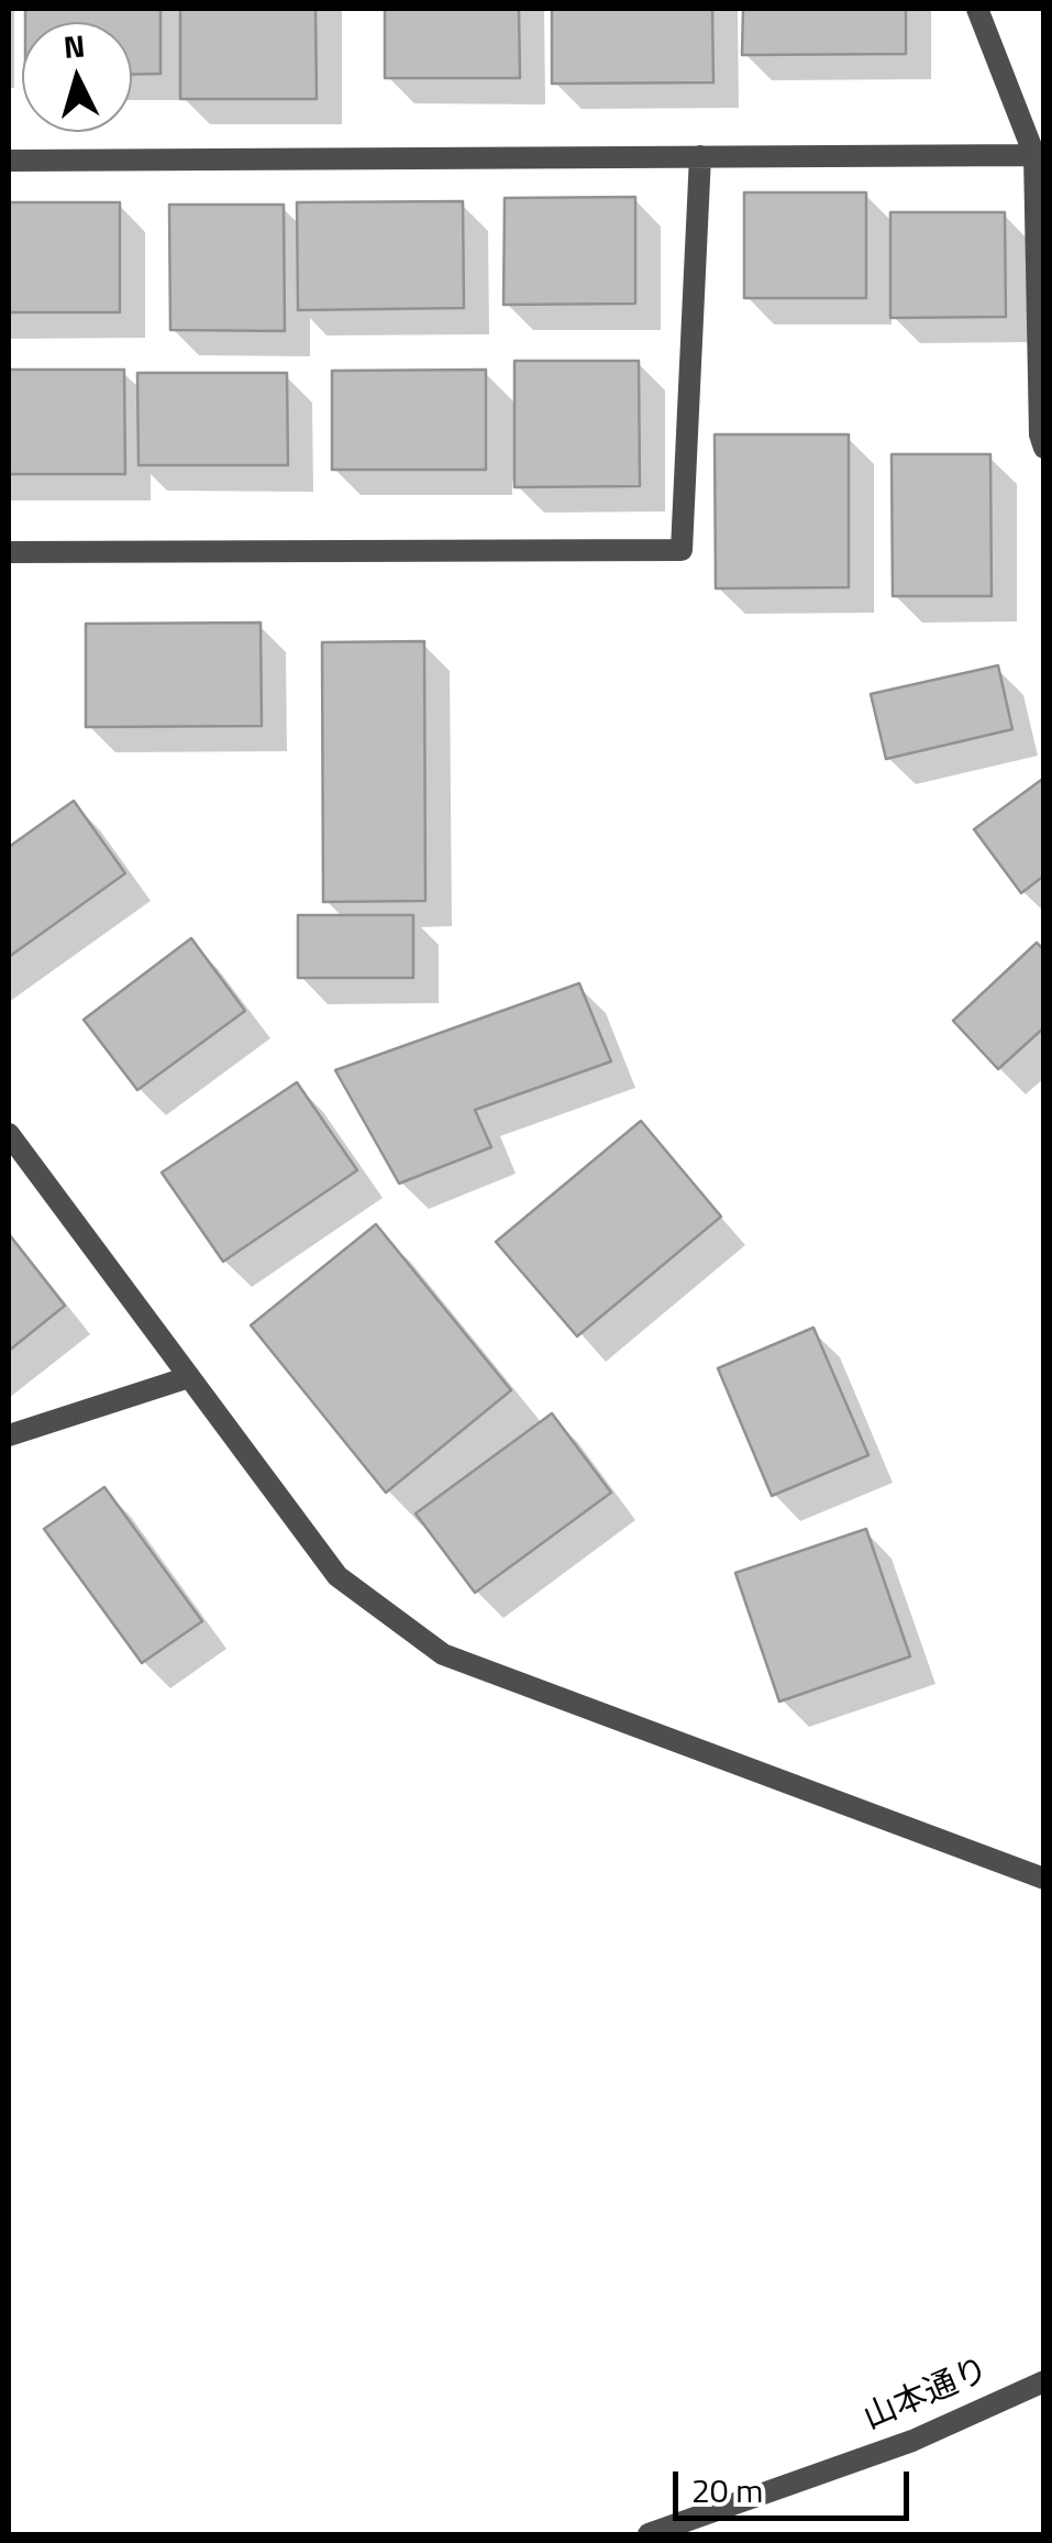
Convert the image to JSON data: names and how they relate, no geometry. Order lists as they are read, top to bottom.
{
  "streets": {
    "street": ["山本通り"]
  },
  "scale_bar": "20 m",
  "north": "top"
}
